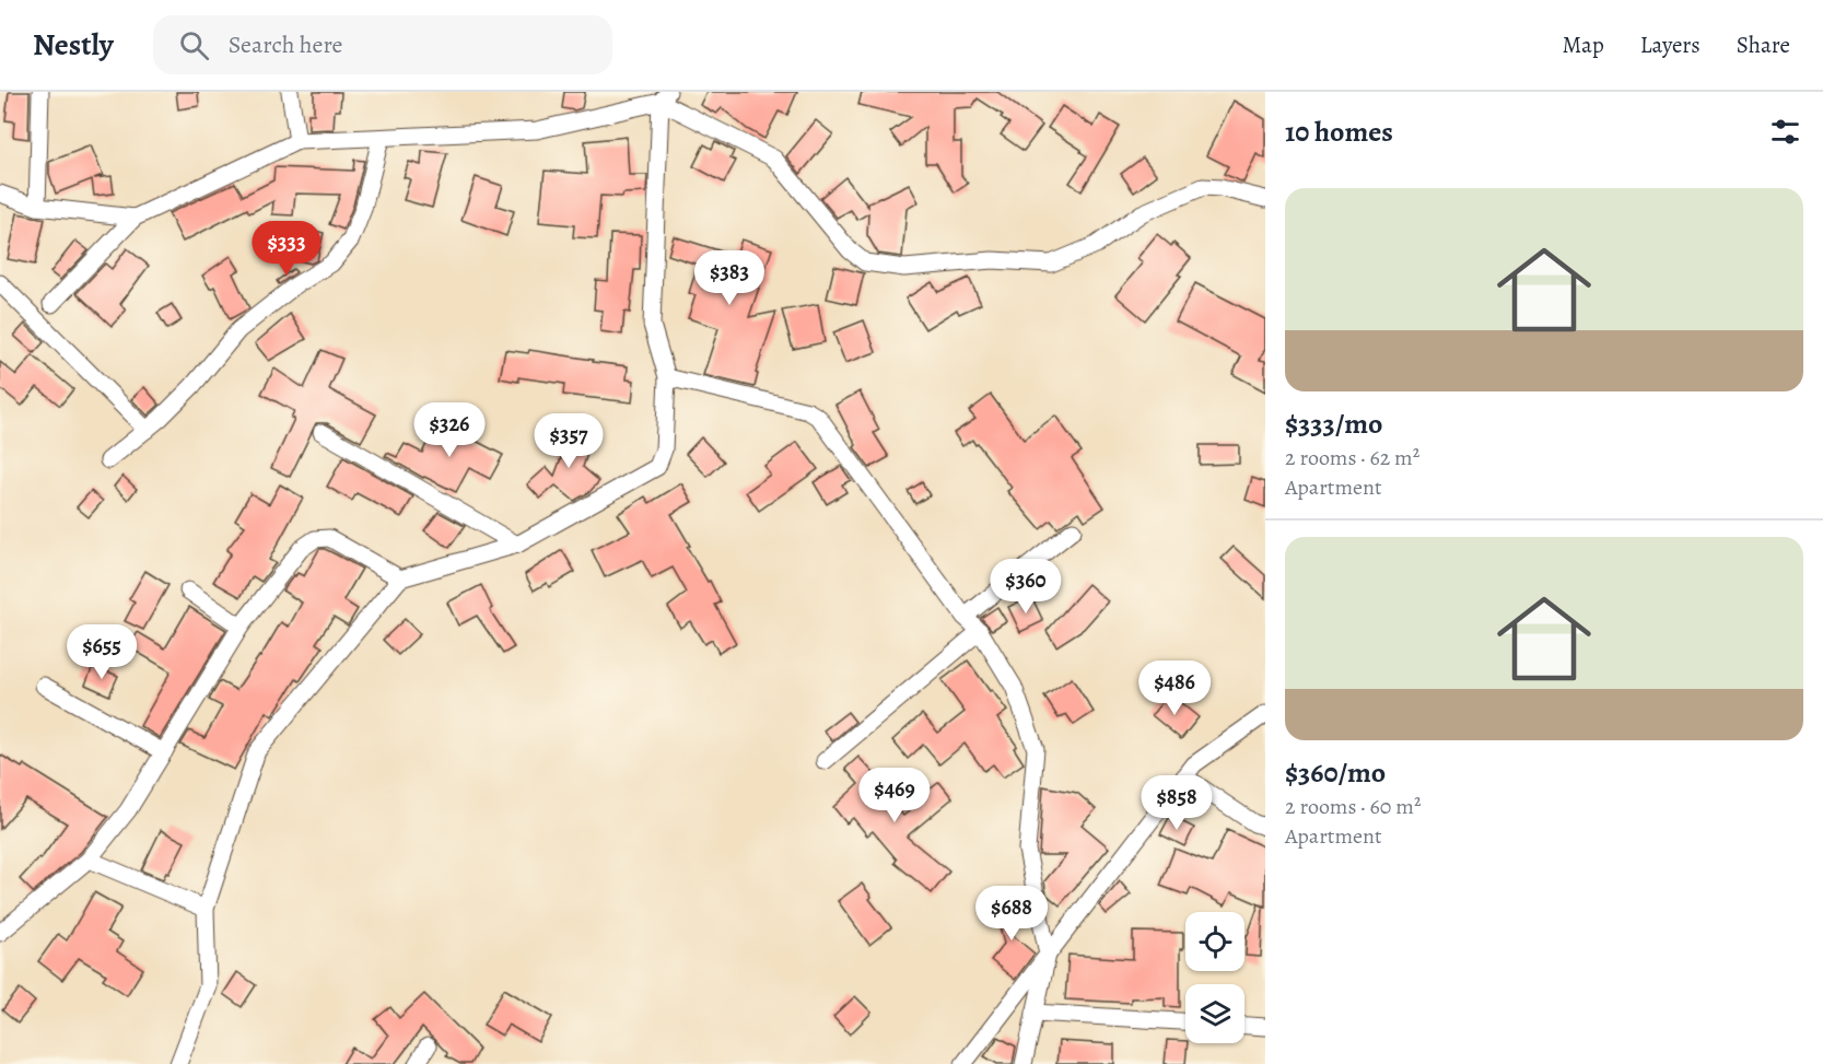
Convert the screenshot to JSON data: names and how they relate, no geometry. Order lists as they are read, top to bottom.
{
  "page": {
    "header": "Nestly",
    "search": "Search here",
    "nav": ["Map", "Layers", "Share"],
    "heading": "10 homes",
    "list": [
      {
        "name": "$333/mo",
        "note": "2 rooms · 62 m² · Apartment"
      },
      {
        "name": "$360/mo",
        "note": "2 rooms · 60 m² · Apartment"
      }
    ],
    "price": [
      "$333",
      "$383",
      "$326",
      "$357",
      "$360",
      "$655",
      "$486",
      "$469",
      "$858",
      "$688"
    ]
  }
}
